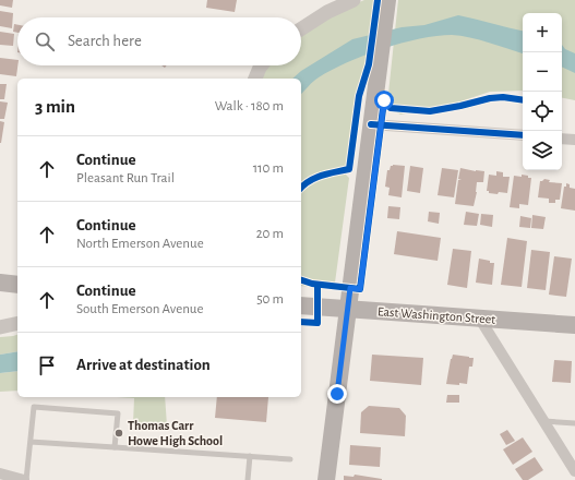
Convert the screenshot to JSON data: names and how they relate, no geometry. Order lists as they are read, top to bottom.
{
  "streets": {
    "main road": ["East Washington Street"]
  },
  "places": ["Thomas Carr Howe High School"],
  "page": {
    "map_buttons": ["+", "−"],
    "search": "Search here",
    "heading": ["3 min", "Walk · 180 m"],
    "list": [
      ["Continue", "Pleasant Run Trail", "110 m"],
      ["Continue", "North Emerson Avenue", "20 m"],
      ["Continue", "South Emerson Avenue", "50 m"],
      "Arrive at destination"
    ]
  }
}
